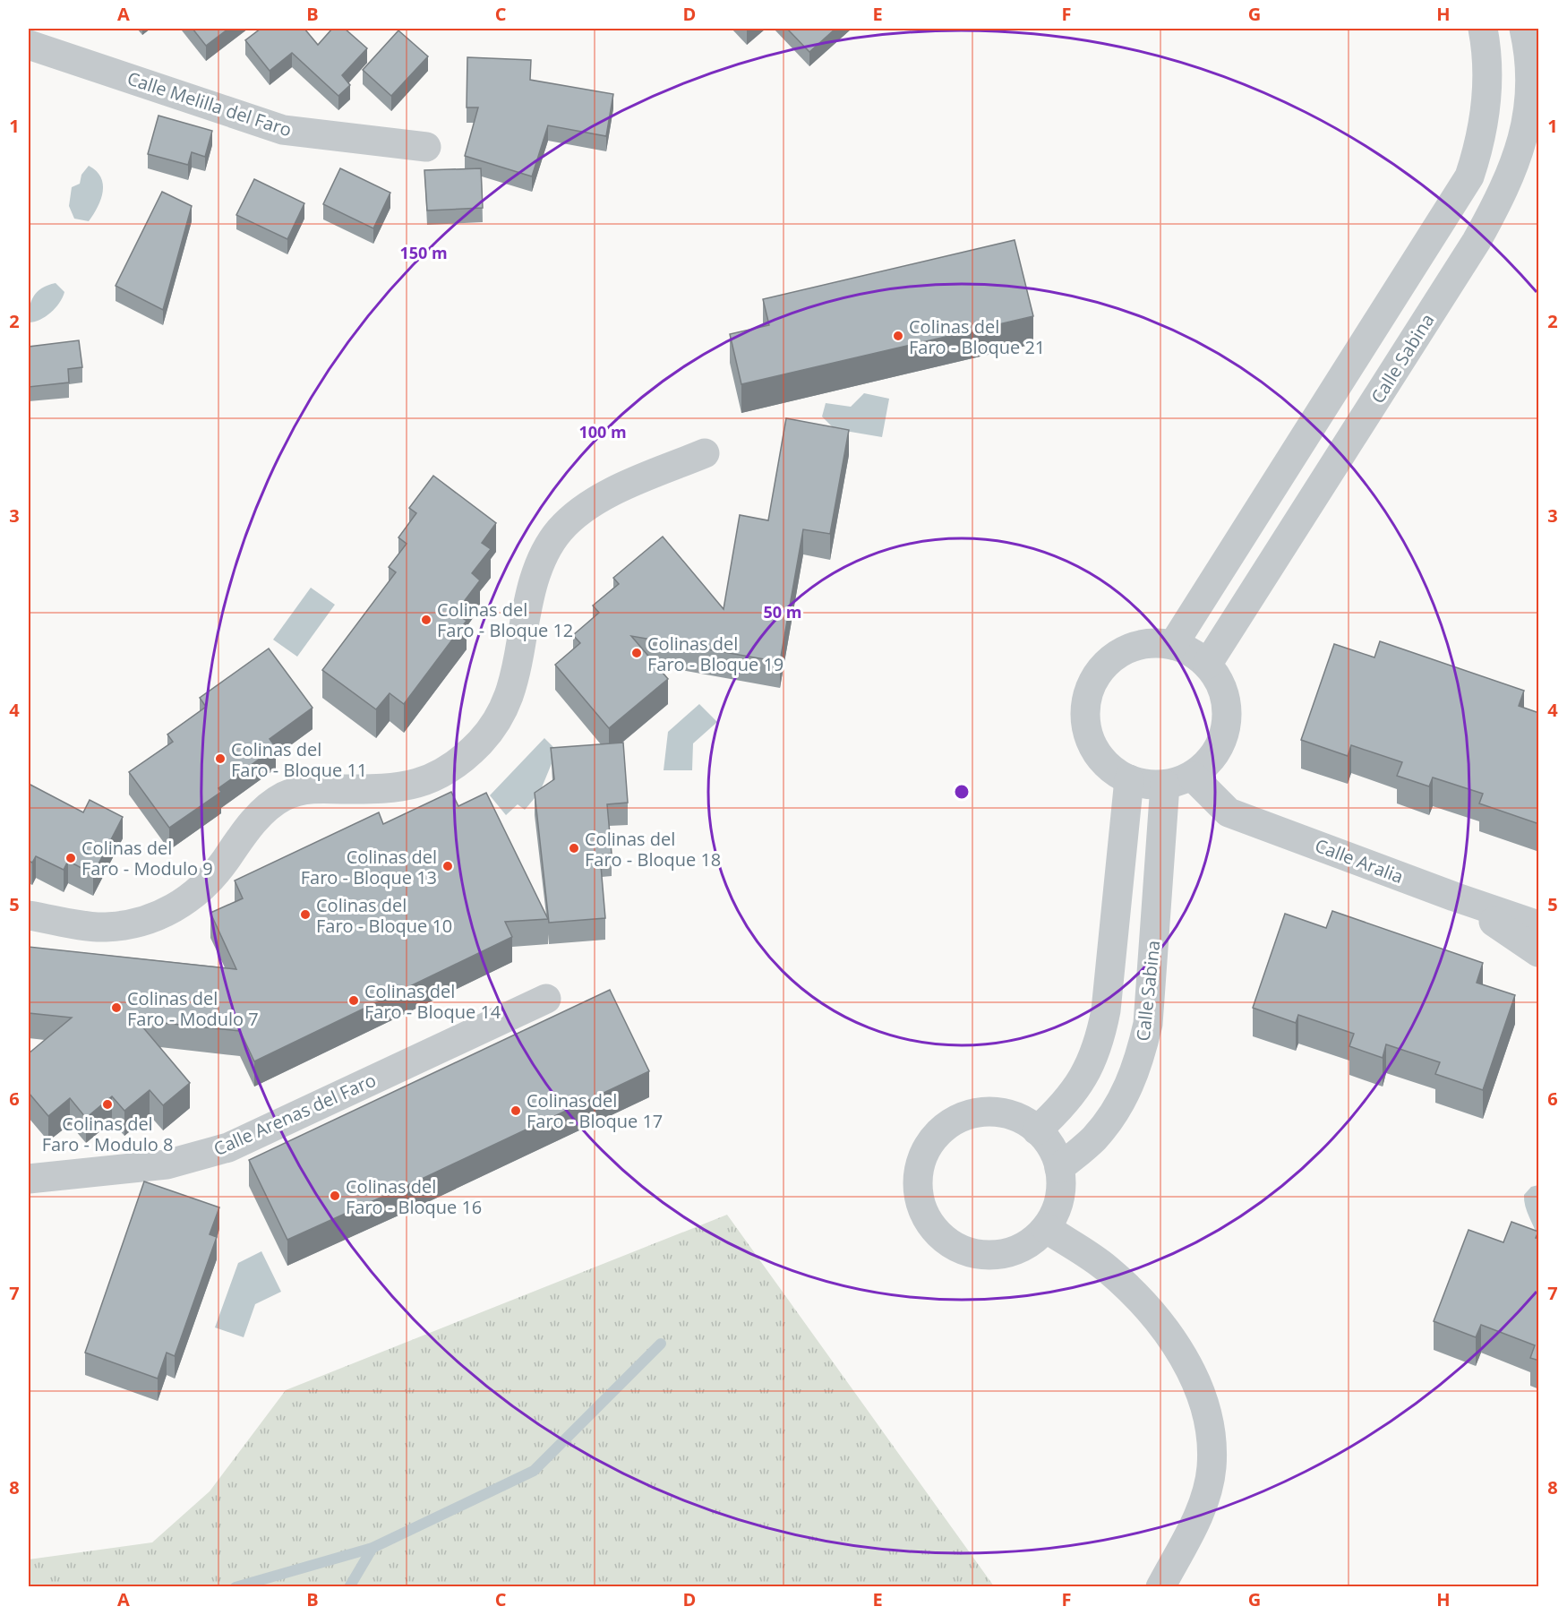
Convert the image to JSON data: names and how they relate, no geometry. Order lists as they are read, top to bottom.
{
  "streets": {
    "street": [
      "Calle Melilla del Faro",
      "Calle Sabina",
      "Calle Aralia",
      "Calle Arenas del Faro"
    ]
  },
  "crossings": [
    ["Calle Sabina", "Calle Aralia"]
  ],
  "places": [
    "Colinas del Faro - Bloque 21",
    "Colinas del Faro - Bloque 12",
    "Colinas del Faro - Bloque 19",
    "Colinas del Faro - Bloque 11",
    "Colinas del Faro - Bloque 18",
    "Colinas del Faro - Modulo 9",
    "Colinas del Faro - Bloque 13",
    "Colinas del Faro - Bloque 10",
    "Colinas del Faro - Bloque 14",
    "Colinas del Faro - Modulo 7",
    "Colinas del Faro - Modulo 8",
    "Colinas del Faro - Bloque 17",
    "Colinas del Faro - Bloque 16"
  ],
  "grid": {
    "columns": [
      "A",
      "B",
      "C",
      "D",
      "E",
      "F",
      "G",
      "H"
    ],
    "rows": [
      "1",
      "2",
      "3",
      "4",
      "5",
      "6",
      "7",
      "8"
    ]
  },
  "rings": ["150 m", "100 m", "50 m"]
}
